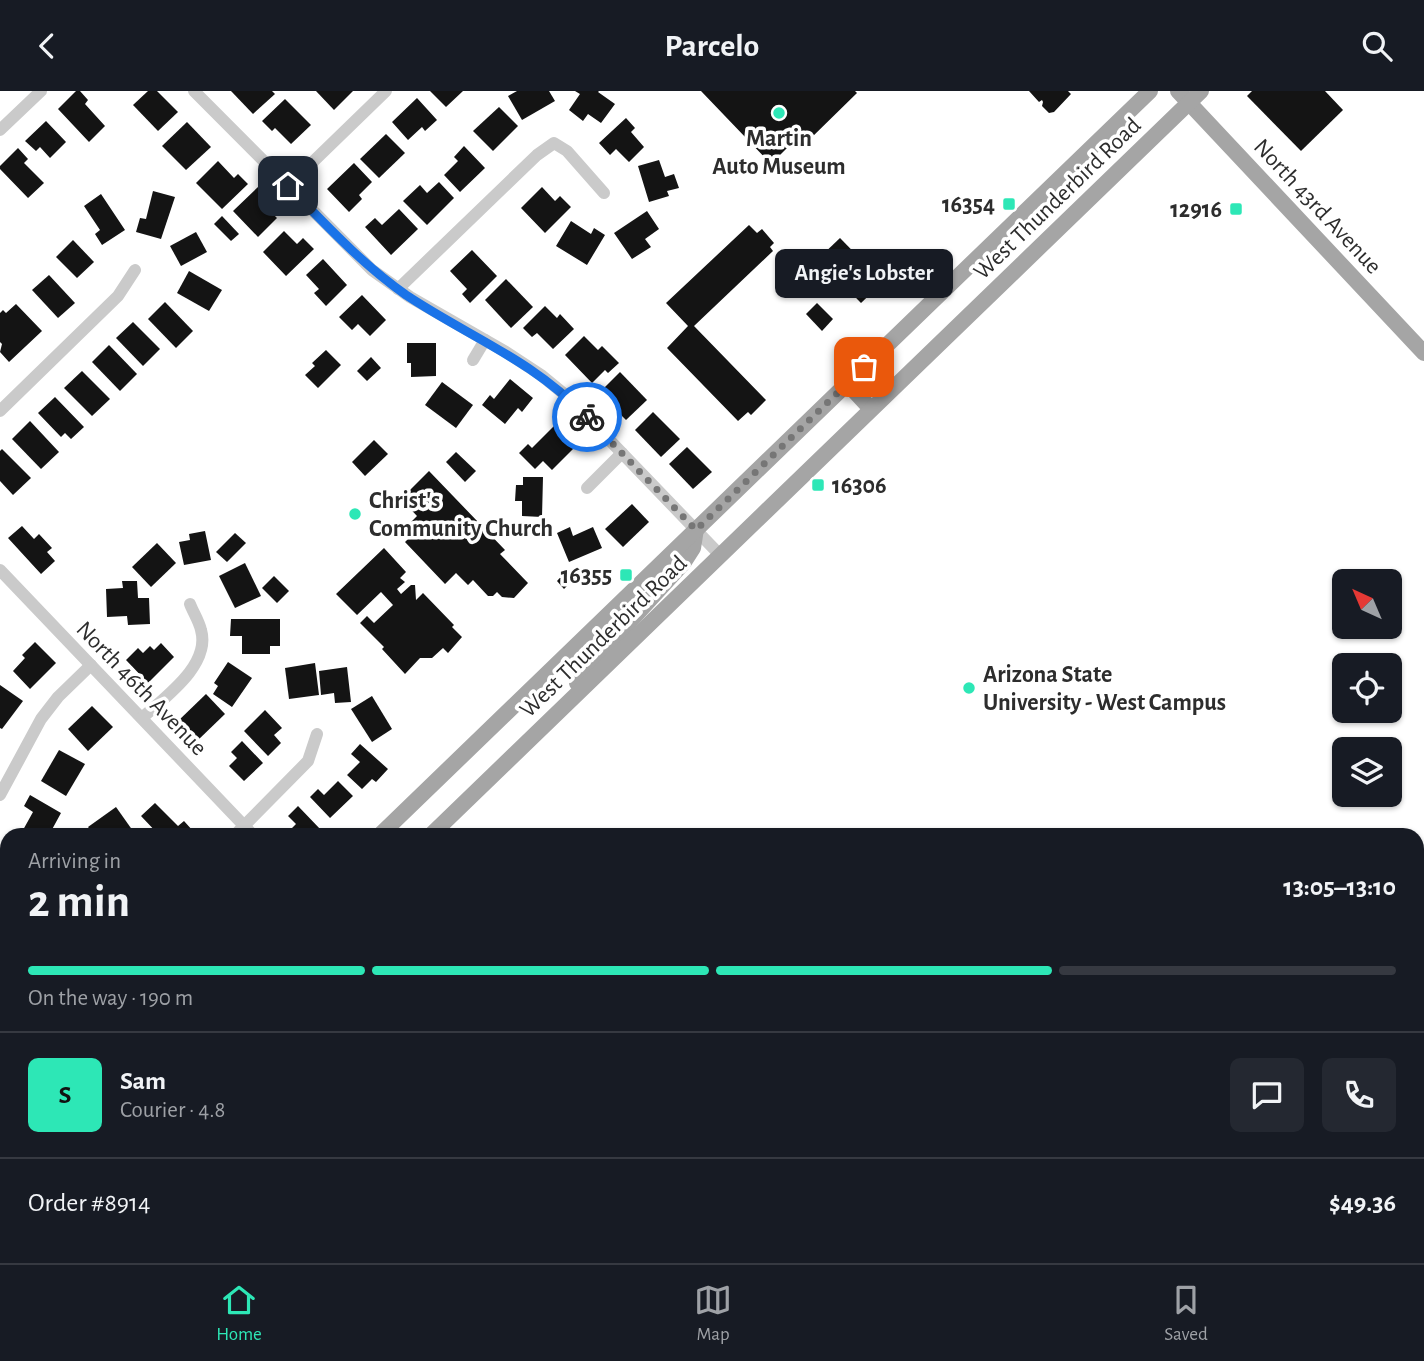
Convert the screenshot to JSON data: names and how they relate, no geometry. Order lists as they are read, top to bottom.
{
  "streets": {
    "main road": ["West Thunderbird Road", "North 43rd Avenue"],
    "street": ["North 46th Avenue"]
  },
  "crossings": [
    ["West Thunderbird Road", "North 43rd Avenue"]
  ],
  "places": {
    "other": [
      "Martin Auto Museum",
      "Angie's Lobster",
      "Christ's Community Church",
      "Arizona State University - West Campus"
    ],
    "transit": [
      "16354",
      "12916",
      "16306",
      "16355"
    ]
  },
  "north": "top left",
  "page": {
    "header": "Parcelo",
    "bubble": "Angie's Lobster",
    "heading": ["2 min", "Arriving in", "13:05–13:10"],
    "panel": [
      "Sam",
      "Courier · 4.8",
      "Order #8914",
      "$49.36"
    ],
    "bar": "On the way · 190 m",
    "round": "S",
    "tabs": ["Home", "Map", "Saved"]
  }
}
